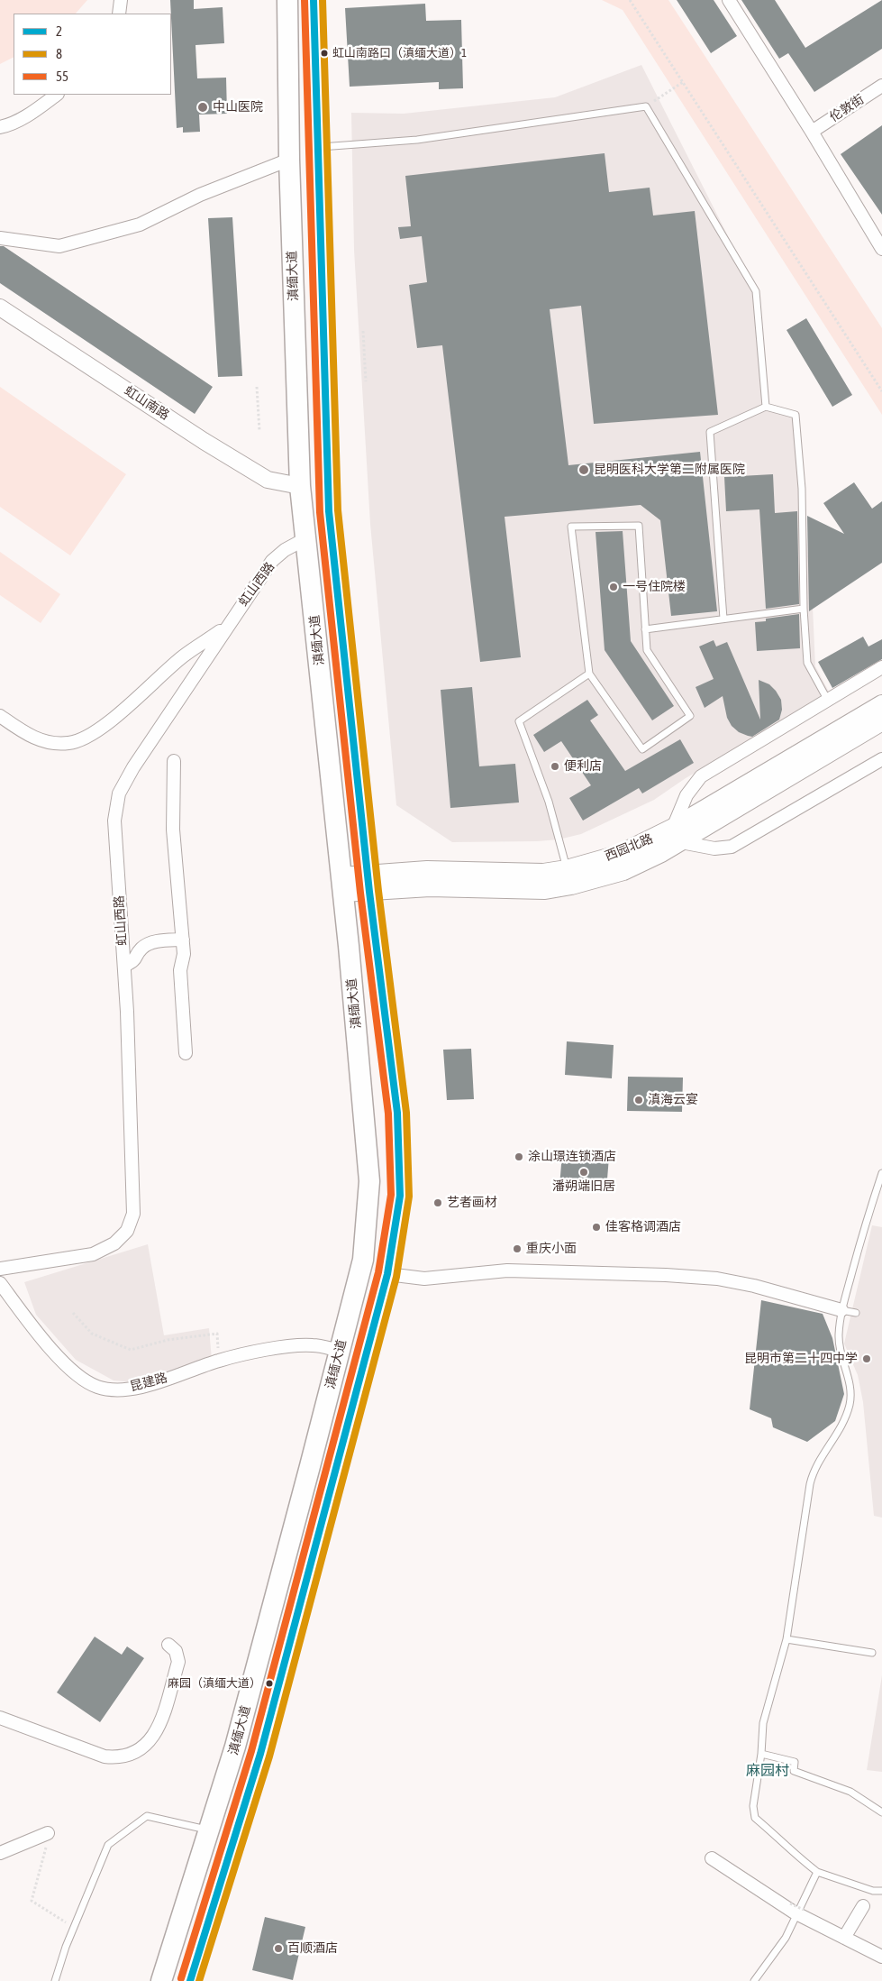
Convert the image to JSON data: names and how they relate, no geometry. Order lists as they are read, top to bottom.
{
  "streets": {
    "main road": ["滇缅大道", "西园北路"],
    "street": [
      "伦敦街",
      "虹山南路",
      "虹山西路",
      "昆建路"
    ]
  },
  "crossings": [
    ["滇缅大道", "虹山南路"],
    ["滇缅大道", "虹山西路"],
    ["滇缅大道", "西园北路"],
    ["滇缅大道", "昆建路"]
  ],
  "districts": ["麻园村"],
  "places": [
    "虹山南路口（滇缅大道）1",
    "中山医院",
    "昆明医科大学第二附属医院",
    "一号住院楼",
    "便利店",
    "滇海云宴",
    "涂山璟连锁酒店",
    "潘朔端旧居",
    "艺者画材",
    "佳客格调酒店",
    "重庆小面",
    "昆明市第二十四中学",
    "麻园（滇缅大道）",
    "百顺酒店"
  ],
  "lines": ["transit line 2", "transit line 8", "transit line 55"],
  "legend": ["2", "8", "55"]
}
